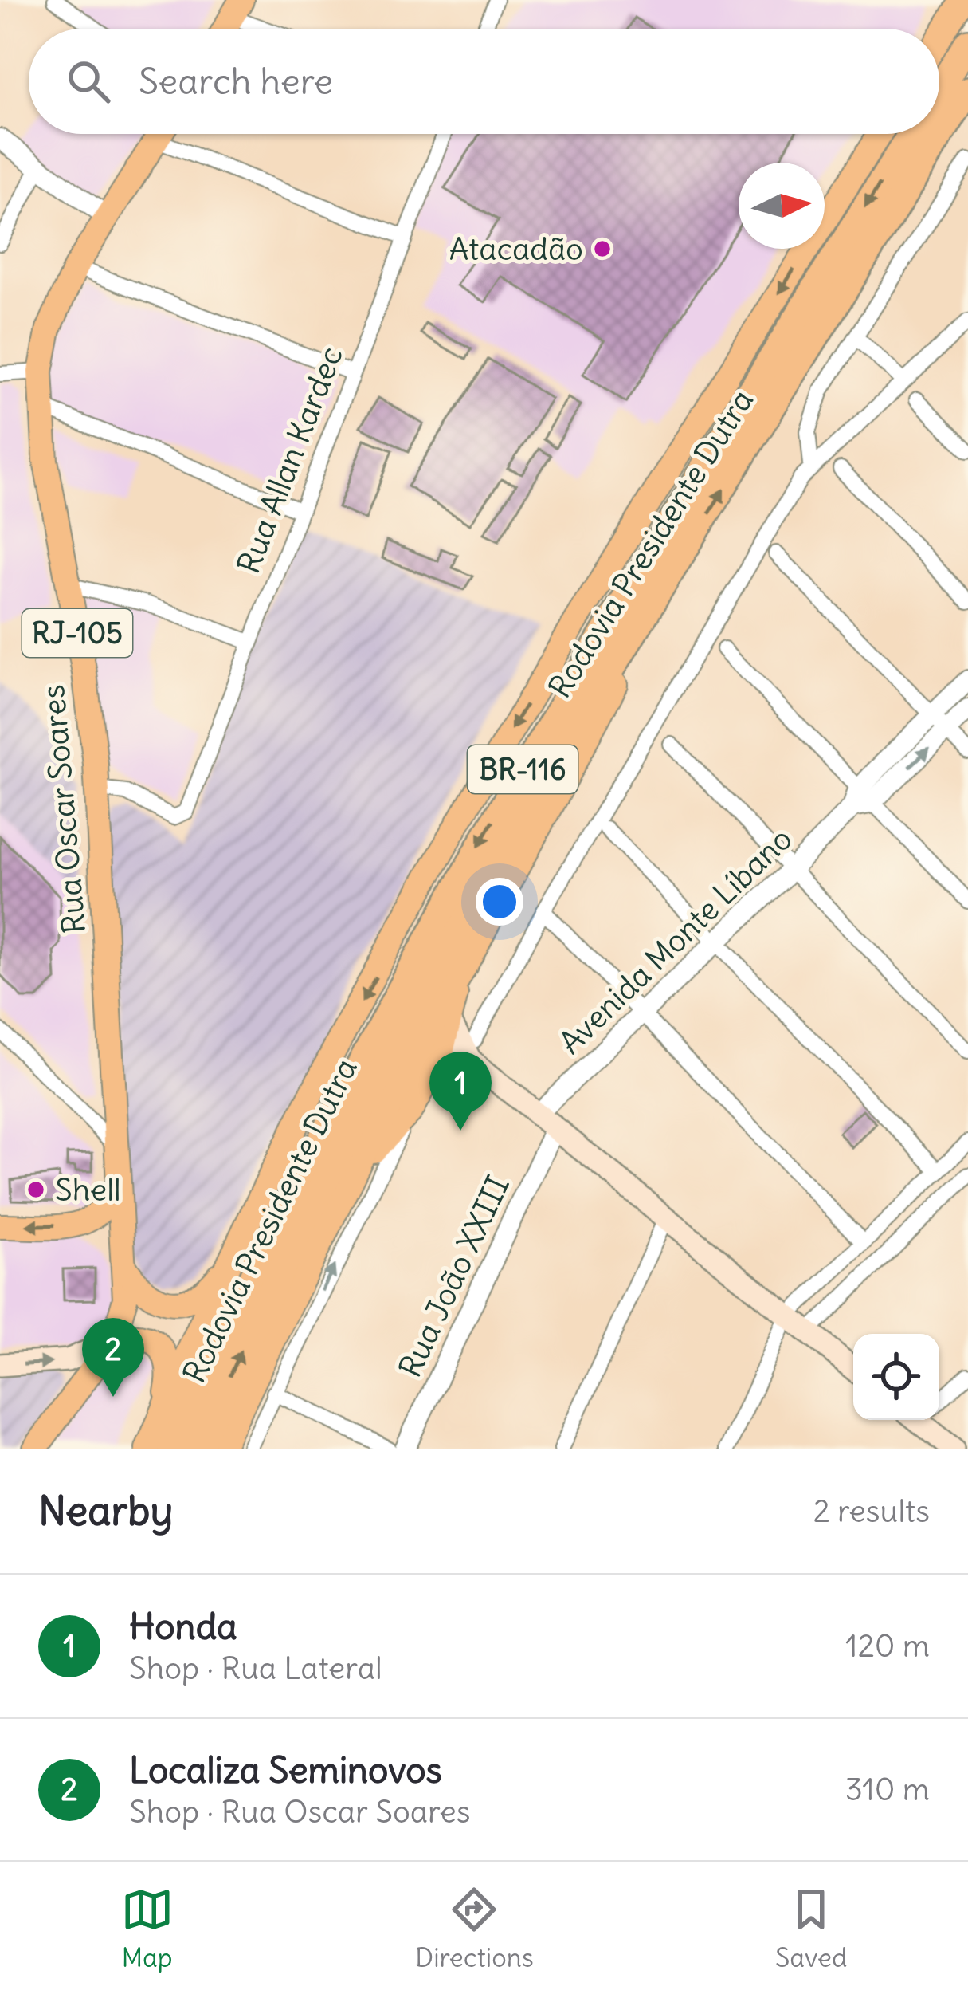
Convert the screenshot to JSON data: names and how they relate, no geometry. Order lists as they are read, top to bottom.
{
  "streets": {
    "highway": ["Rodovia Presidente Dutra", "BR-116"],
    "main road": ["RJ-105", "Rua Oscar Soares"],
    "street": ["Rua Allan Kardec", "Avenida Monte Líbano", "Rua João XXIII"]
  },
  "crossings": [
    ["Rua Allan Kardec", "Rua Oscar Soares"],
    ["Rodovia Presidente Dutra", "BR-116"]
  ],
  "places": ["Atacadão", "Shell"],
  "north": "right",
  "page": {
    "search": "Search here",
    "pins": ["1", "2"],
    "heading": ["Nearby", "2 results"],
    "list": [
      {
        "mark": "1",
        "name": "Honda",
        "note": "Shop · Rua Lateral",
        "value": "120 m"
      },
      {
        "mark": "2",
        "name": "Localiza Seminovos",
        "note": "Shop · Rua Oscar Soares",
        "value": "310 m"
      }
    ],
    "nav": ["Map", "Directions", "Saved"]
  }
}
